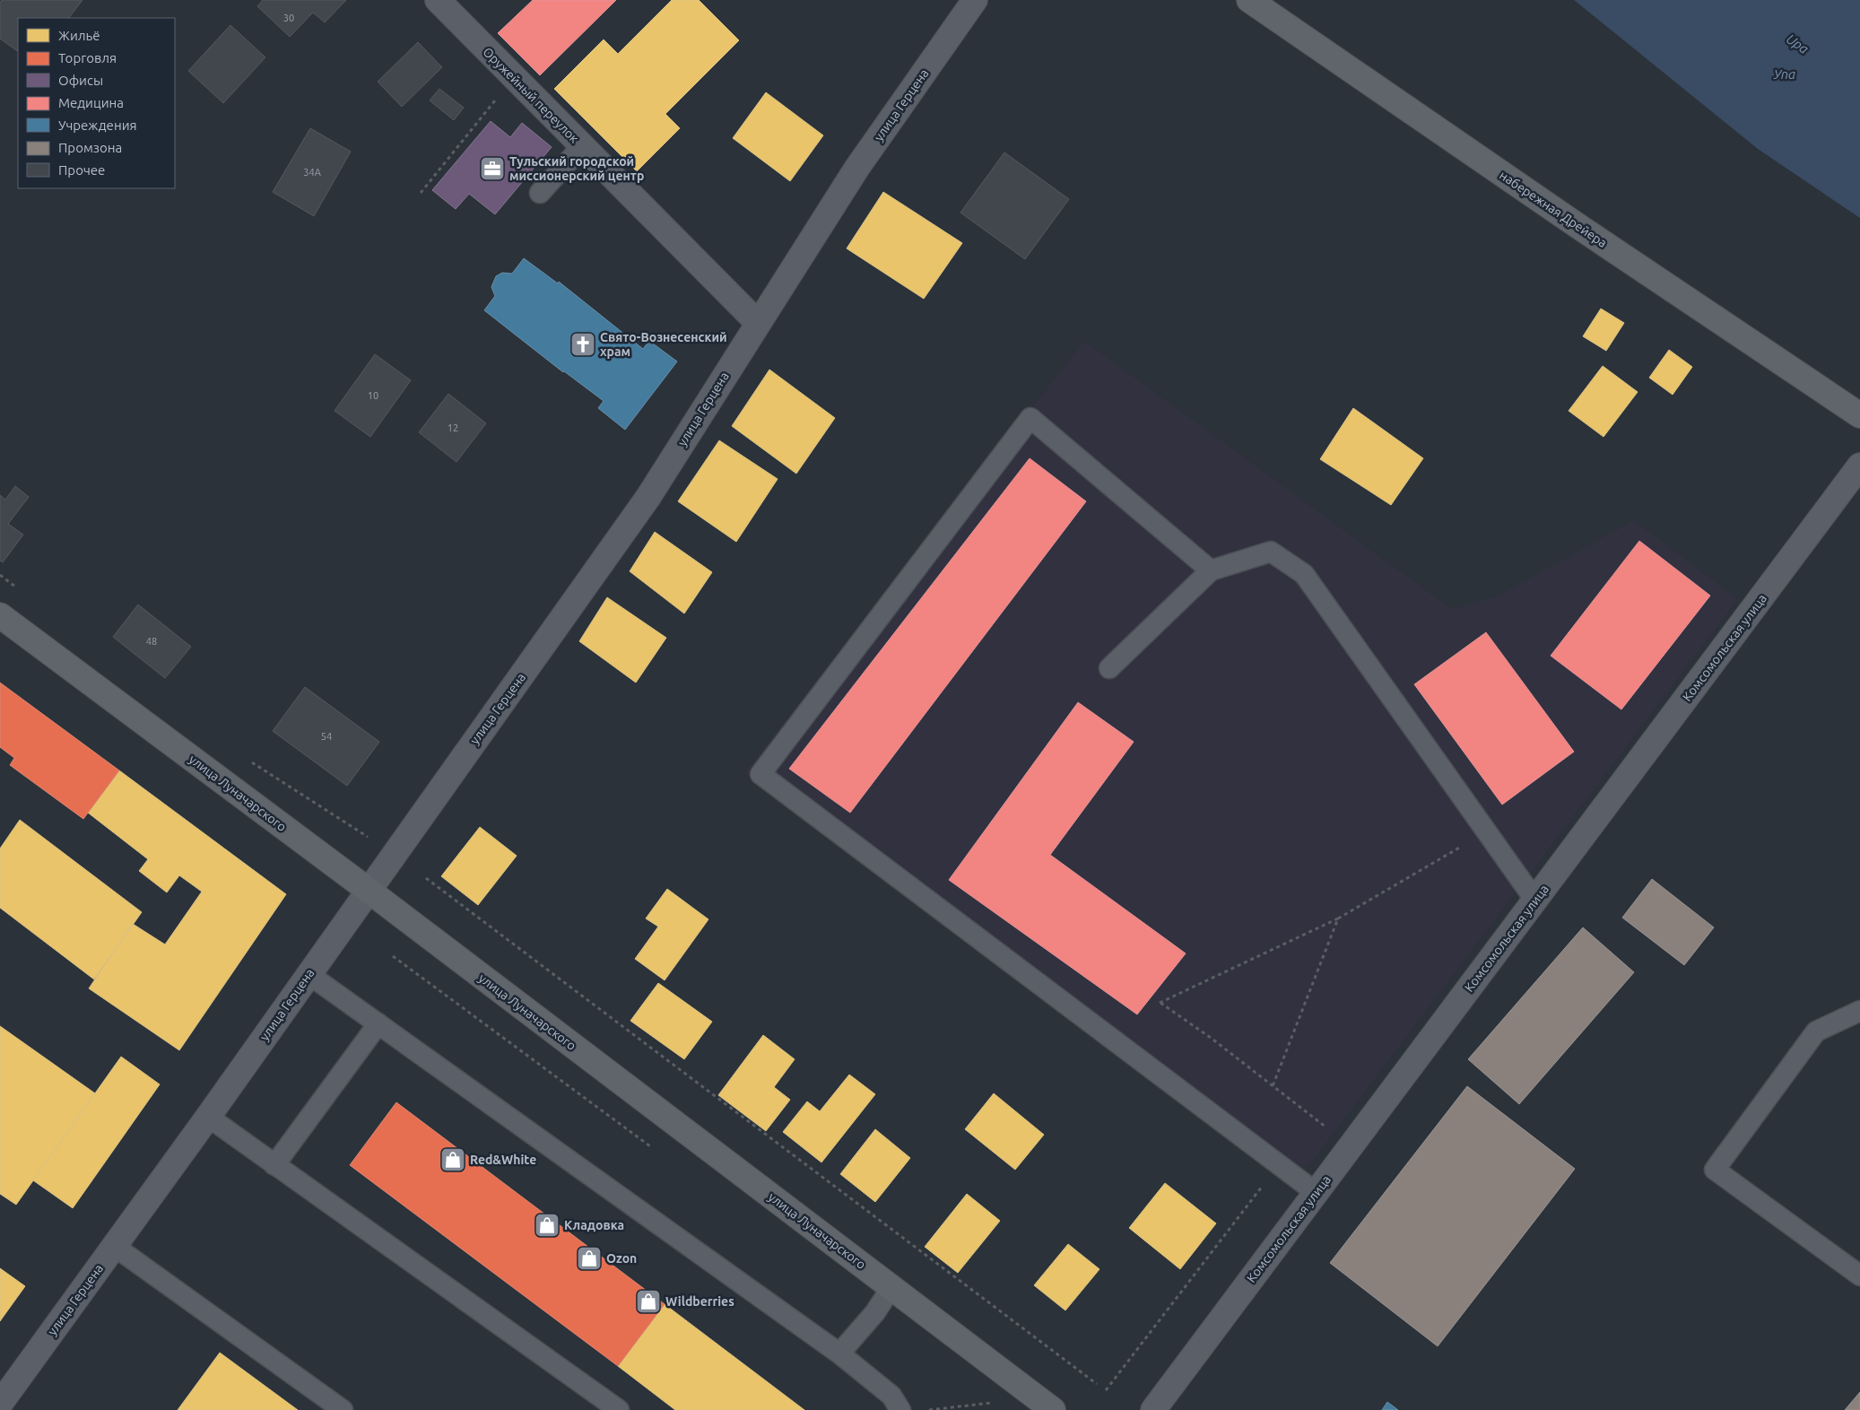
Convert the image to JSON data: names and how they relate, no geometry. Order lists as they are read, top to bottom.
{
  "streets": {
    "main road": ["набережная Дрейера", "улица Луначарского"],
    "street": ["Оружейный переулок", "улица Герцена", "Комсомольская улица"]
  },
  "crossings": [
    ["Оружейный переулок", "улица Герцена"],
    ["улица Герцена", "улица Луначарского"]
  ],
  "water": ["Upa", "Упа"],
  "places": {
    "office": ["Тульский городской миссионерский центр"],
    "church": ["Свято-Вознесенский храм"],
    "shop": [
      "Red&White",
      "Кладовка",
      "Ozon",
      "Wildberries"
    ]
  },
  "house_numbers": [
    "30",
    "34А",
    "10",
    "12",
    "48",
    "54"
  ],
  "legend": [
    "Жильё",
    "Торговля",
    "Офисы",
    "Медицина",
    "Учреждения",
    "Промзона",
    "Прочее"
  ]
}
